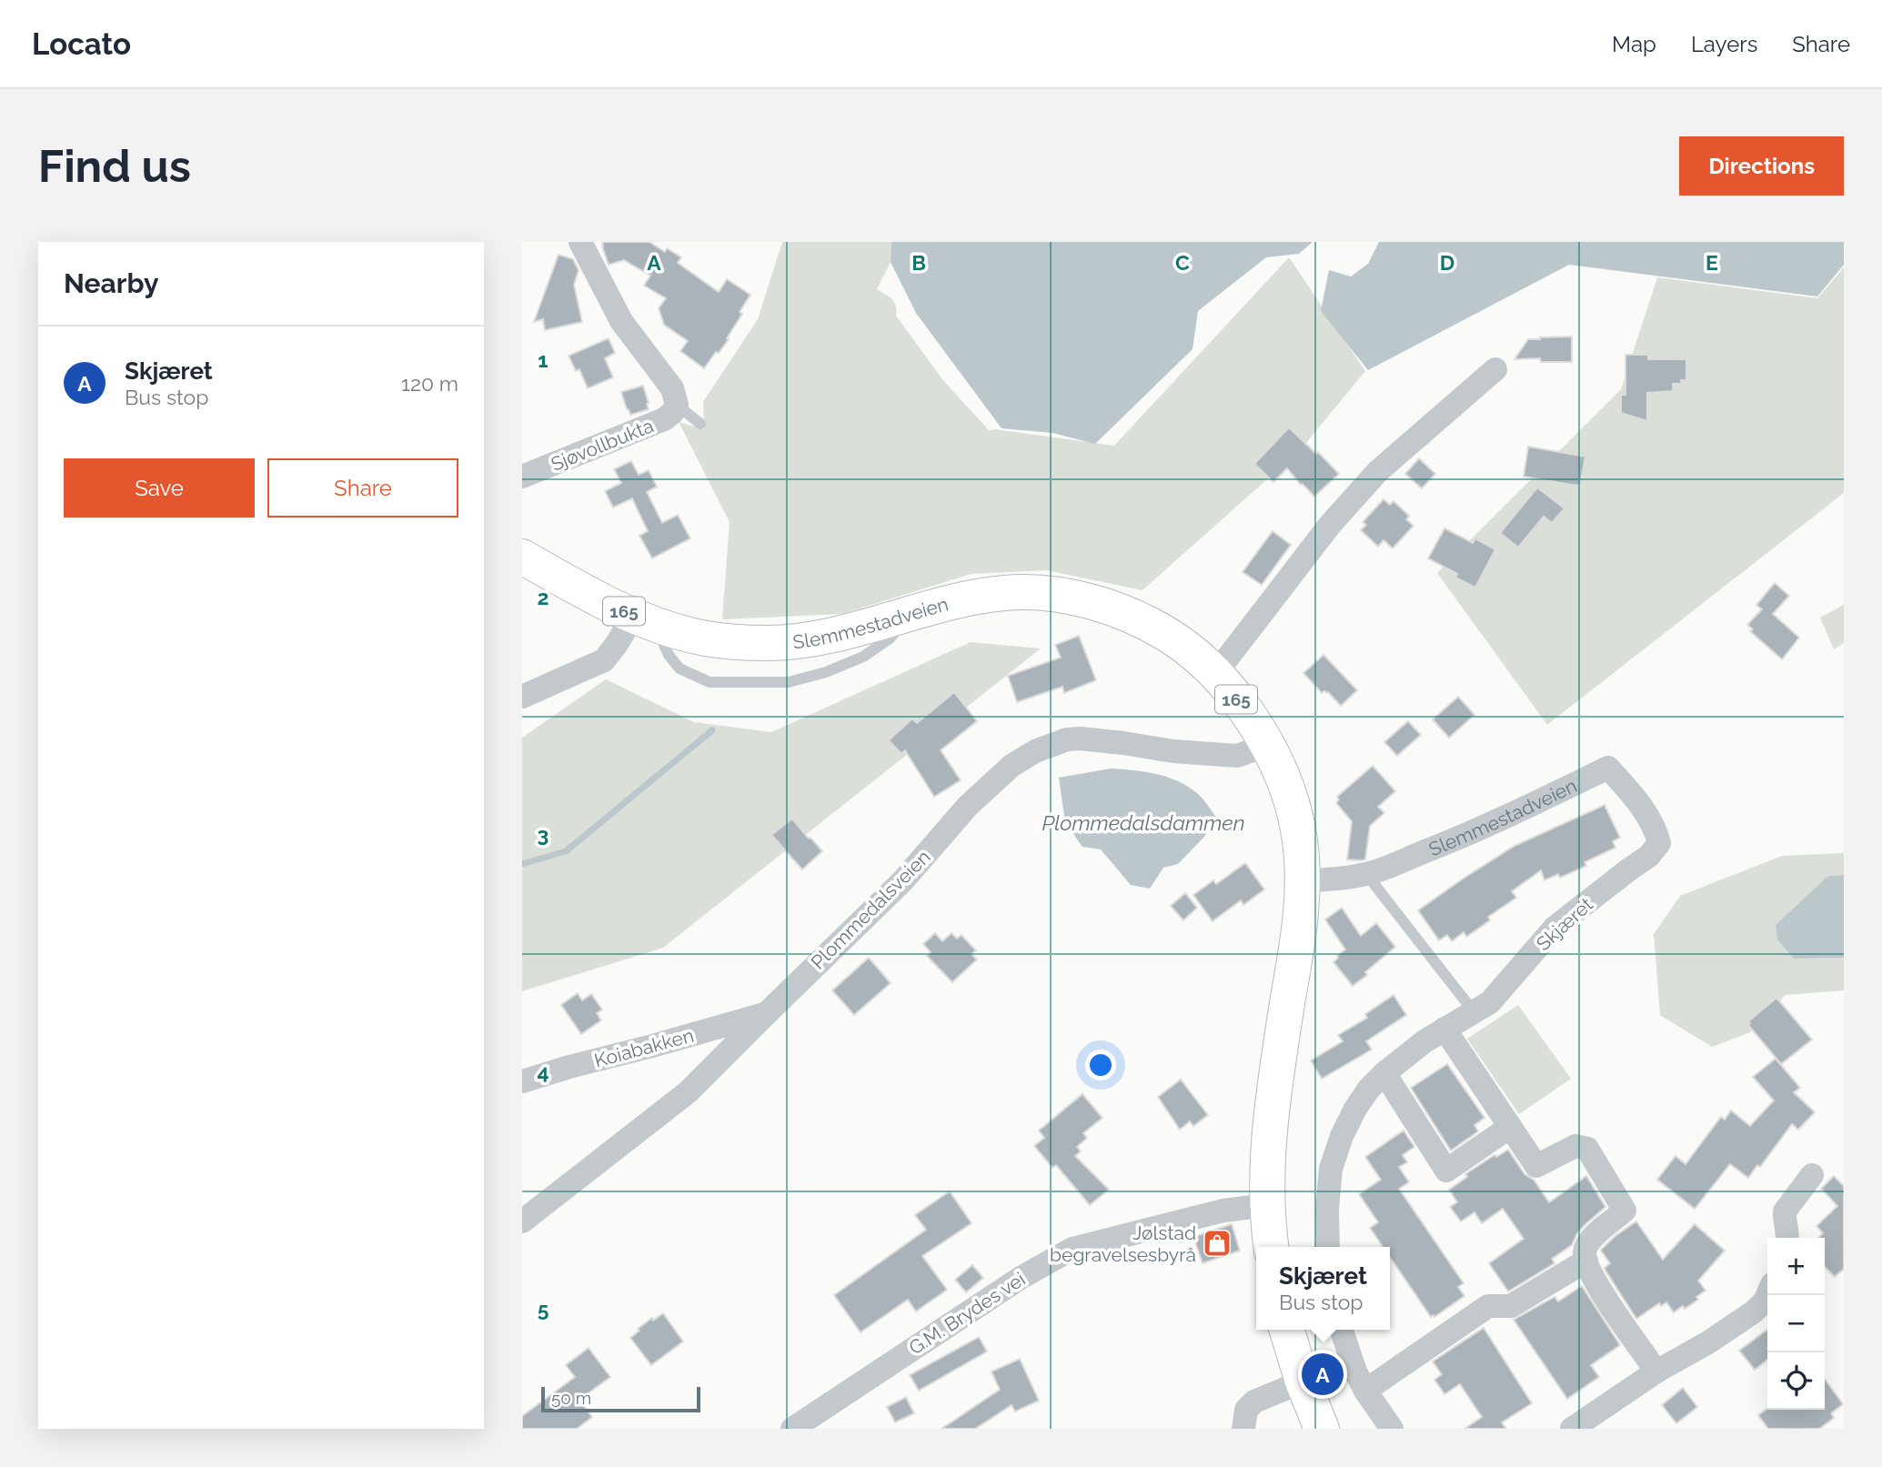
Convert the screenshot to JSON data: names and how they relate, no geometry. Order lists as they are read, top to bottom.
{
  "streets": {
    "main road": ["165", "Slemmestadveien"],
    "street": [
      "Sjøvollbukta",
      "Plommedalsveien",
      "Skjæret",
      "Koiabakken",
      "G.M. Brydes vei"
    ]
  },
  "crossings": [
    ["Slemmestadveien", "Plommedalsveien"],
    ["Slemmestadveien", "Skjæret"],
    ["Slemmestadveien", "G.M. Brydes vei"],
    ["Plommedalsveien", "Koiabakken"]
  ],
  "water": ["Plommedalsdammen"],
  "places": {
    "shop": ["Jølstad begravelsesbyrå"]
  },
  "scale_bar": "50 m",
  "page": {
    "header": "Locato",
    "nav": ["Map", "Layers", "Share"],
    "buttons": [
      "Directions",
      ["Save", "Share"]
    ],
    "title": "Find us",
    "heading": "Nearby",
    "list": [
      {
        "mark": "A",
        "name": "Skjæret",
        "note": "Bus stop",
        "value": "120 m"
      }
    ],
    "map_buttons": ["+", "−"],
    "popup": ["Skjæret", "Bus stop"],
    "pins": "A",
    "scale": "50 m"
  },
  "grid": {
    "columns": [
      "A",
      "B",
      "C",
      "D",
      "E"
    ],
    "rows": [
      "1",
      "2",
      "3",
      "4",
      "5"
    ]
  }
}
